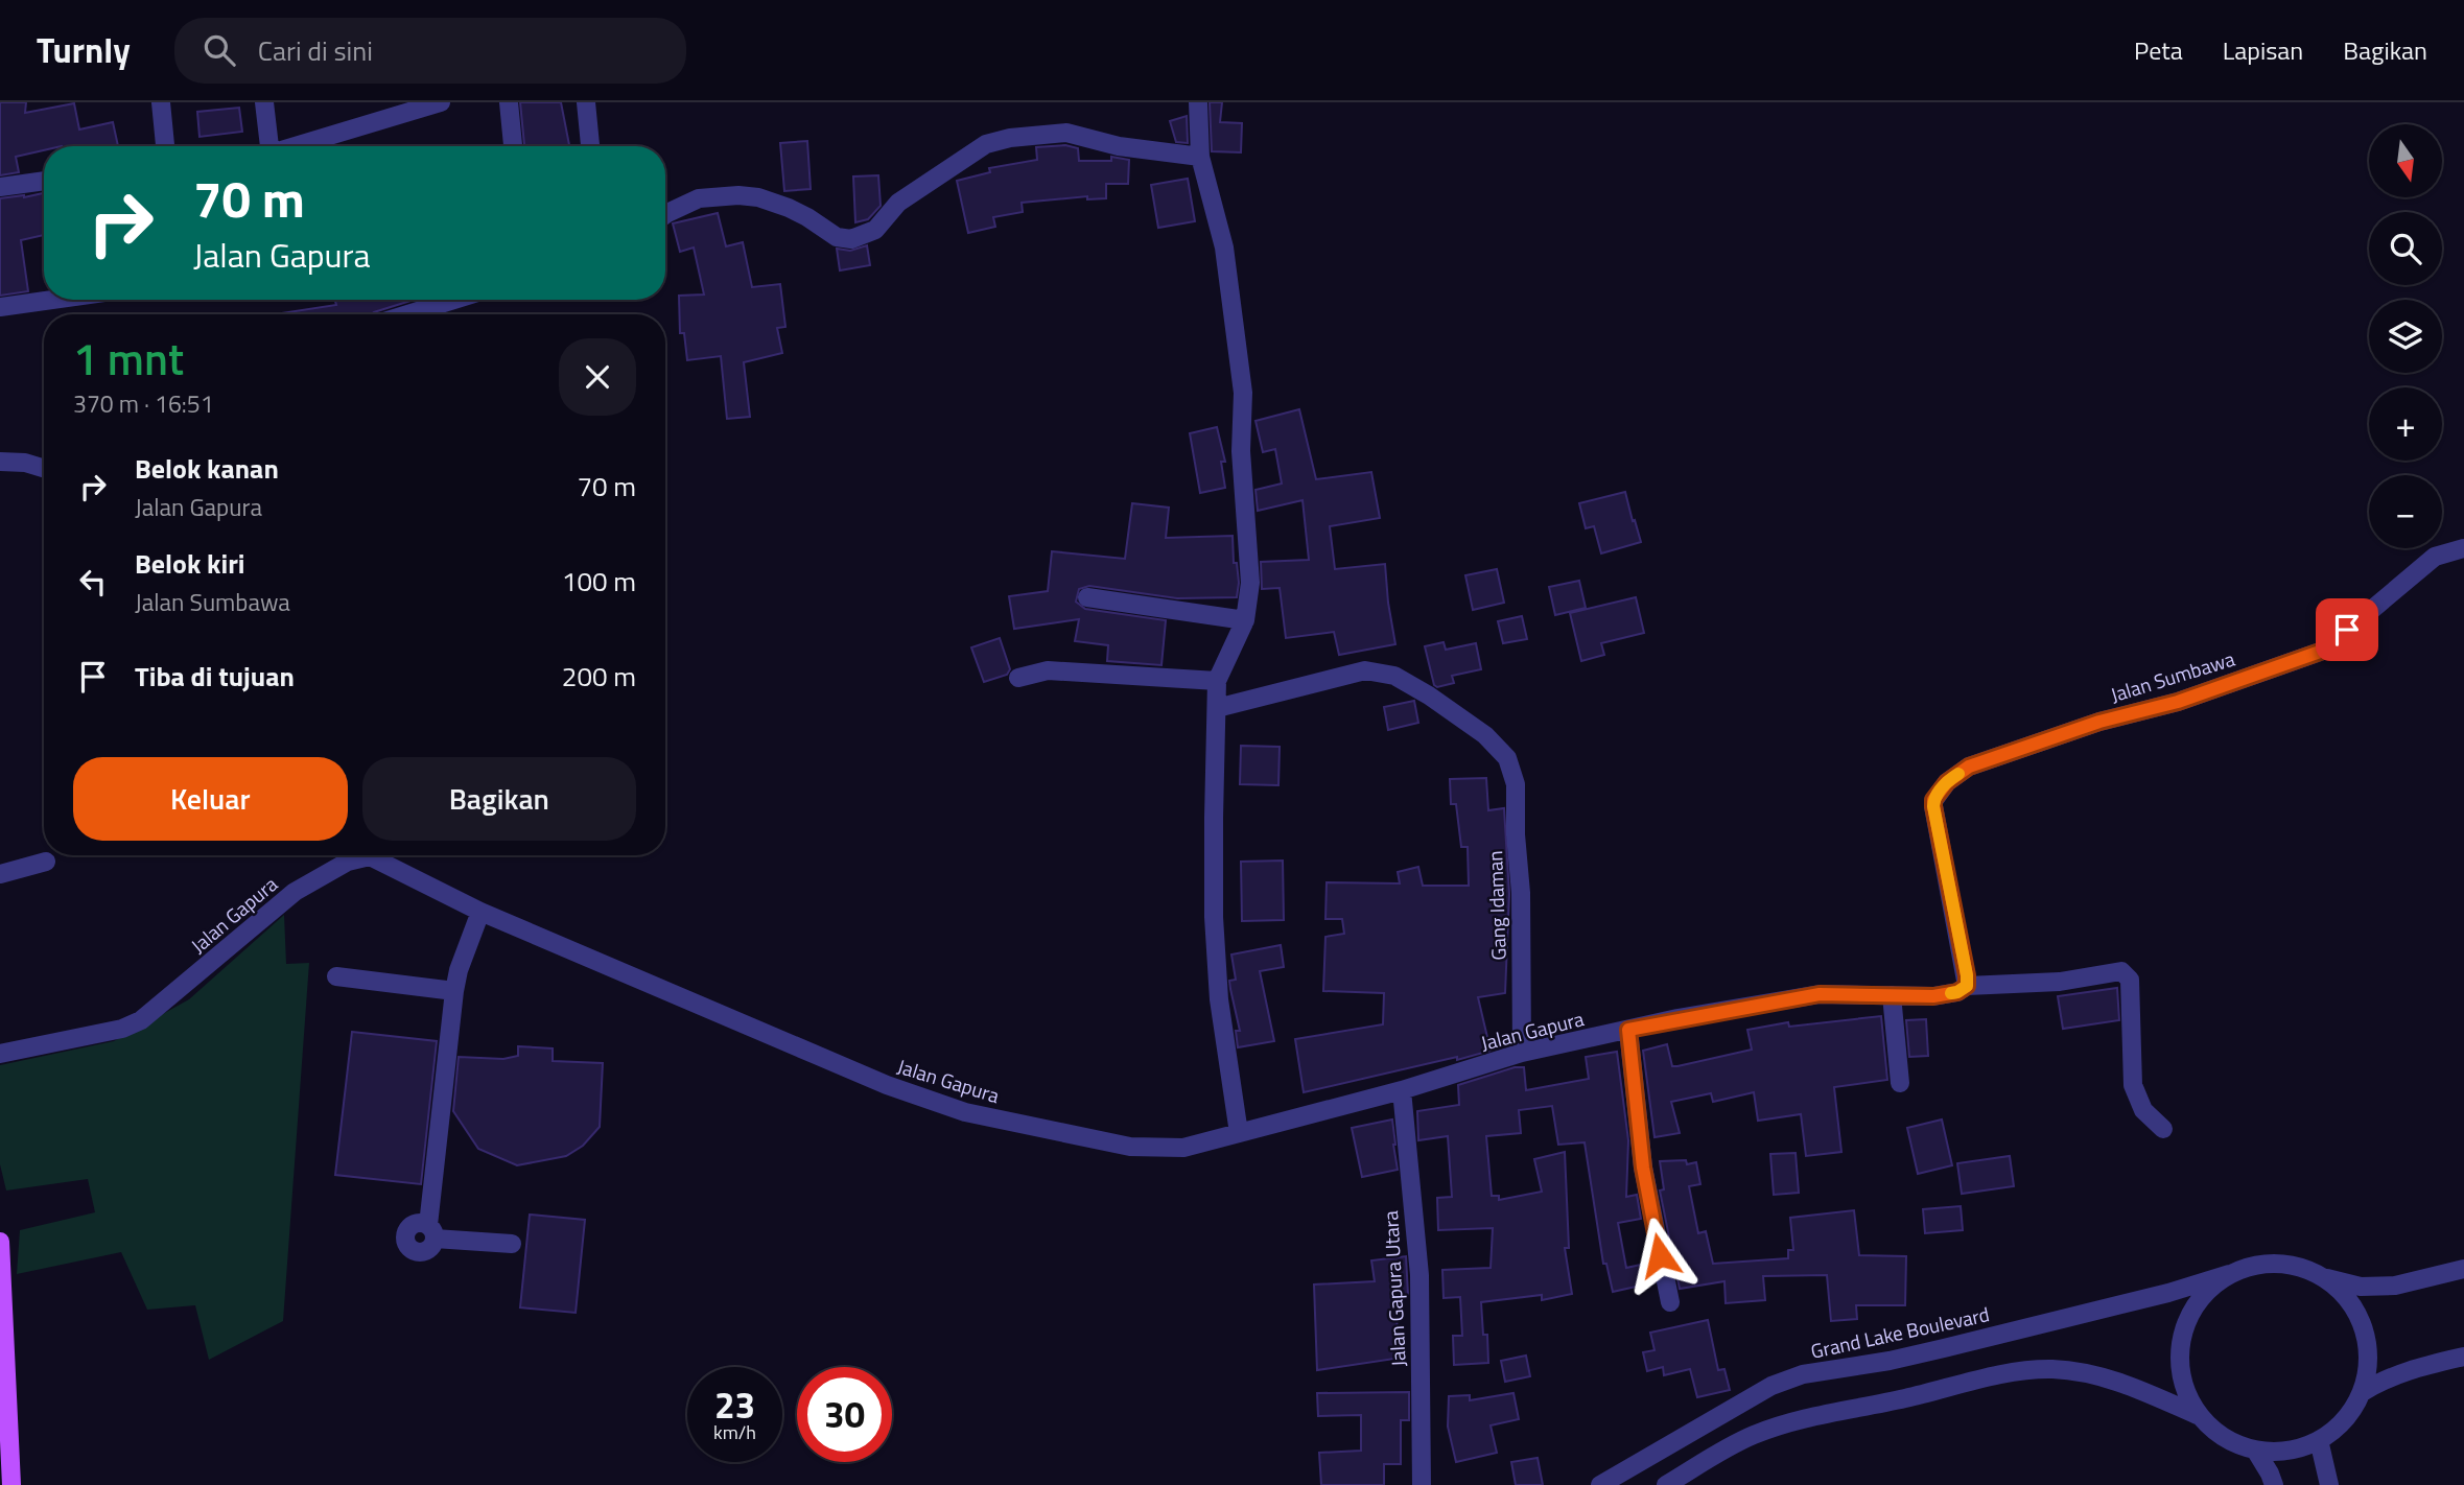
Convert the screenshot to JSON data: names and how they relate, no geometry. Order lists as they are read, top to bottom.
{
  "streets": {
    "street": [
      "Jalan Sumbawa",
      "Gang Idaman",
      "Jalan Gapura",
      "Jalan Gapura Utara",
      "Grand Lake Boulevard"
    ]
  },
  "crossings": [
    ["Jalan Sumbawa", "Jalan Gapura"],
    ["Gang Idaman", "Jalan Gapura"],
    ["Jalan Gapura", "Jalan Gapura Utara"]
  ],
  "north": "bottom",
  "page": {
    "header": "Turnly",
    "search": "Cari di sini",
    "nav": ["Peta", "Lapisan", "Bagikan"],
    "map_buttons": ["+", "−"],
    "turn": ["70 m", "Jalan Gapura"],
    "heading": ["1 mnt", "370 m · 16:51"],
    "list": [
      {
        "name": "Belok kanan",
        "note": "Jalan Gapura",
        "value": "70 m"
      },
      {
        "name": "Belok kiri",
        "note": "Jalan Sumbawa",
        "value": "100 m"
      },
      {
        "name": "Tiba di tujuan",
        "value": "200 m"
      }
    ],
    "buttons": ["Keluar", "Bagikan"],
    "speed": "23 km/h",
    "limit": "30"
  }
}
